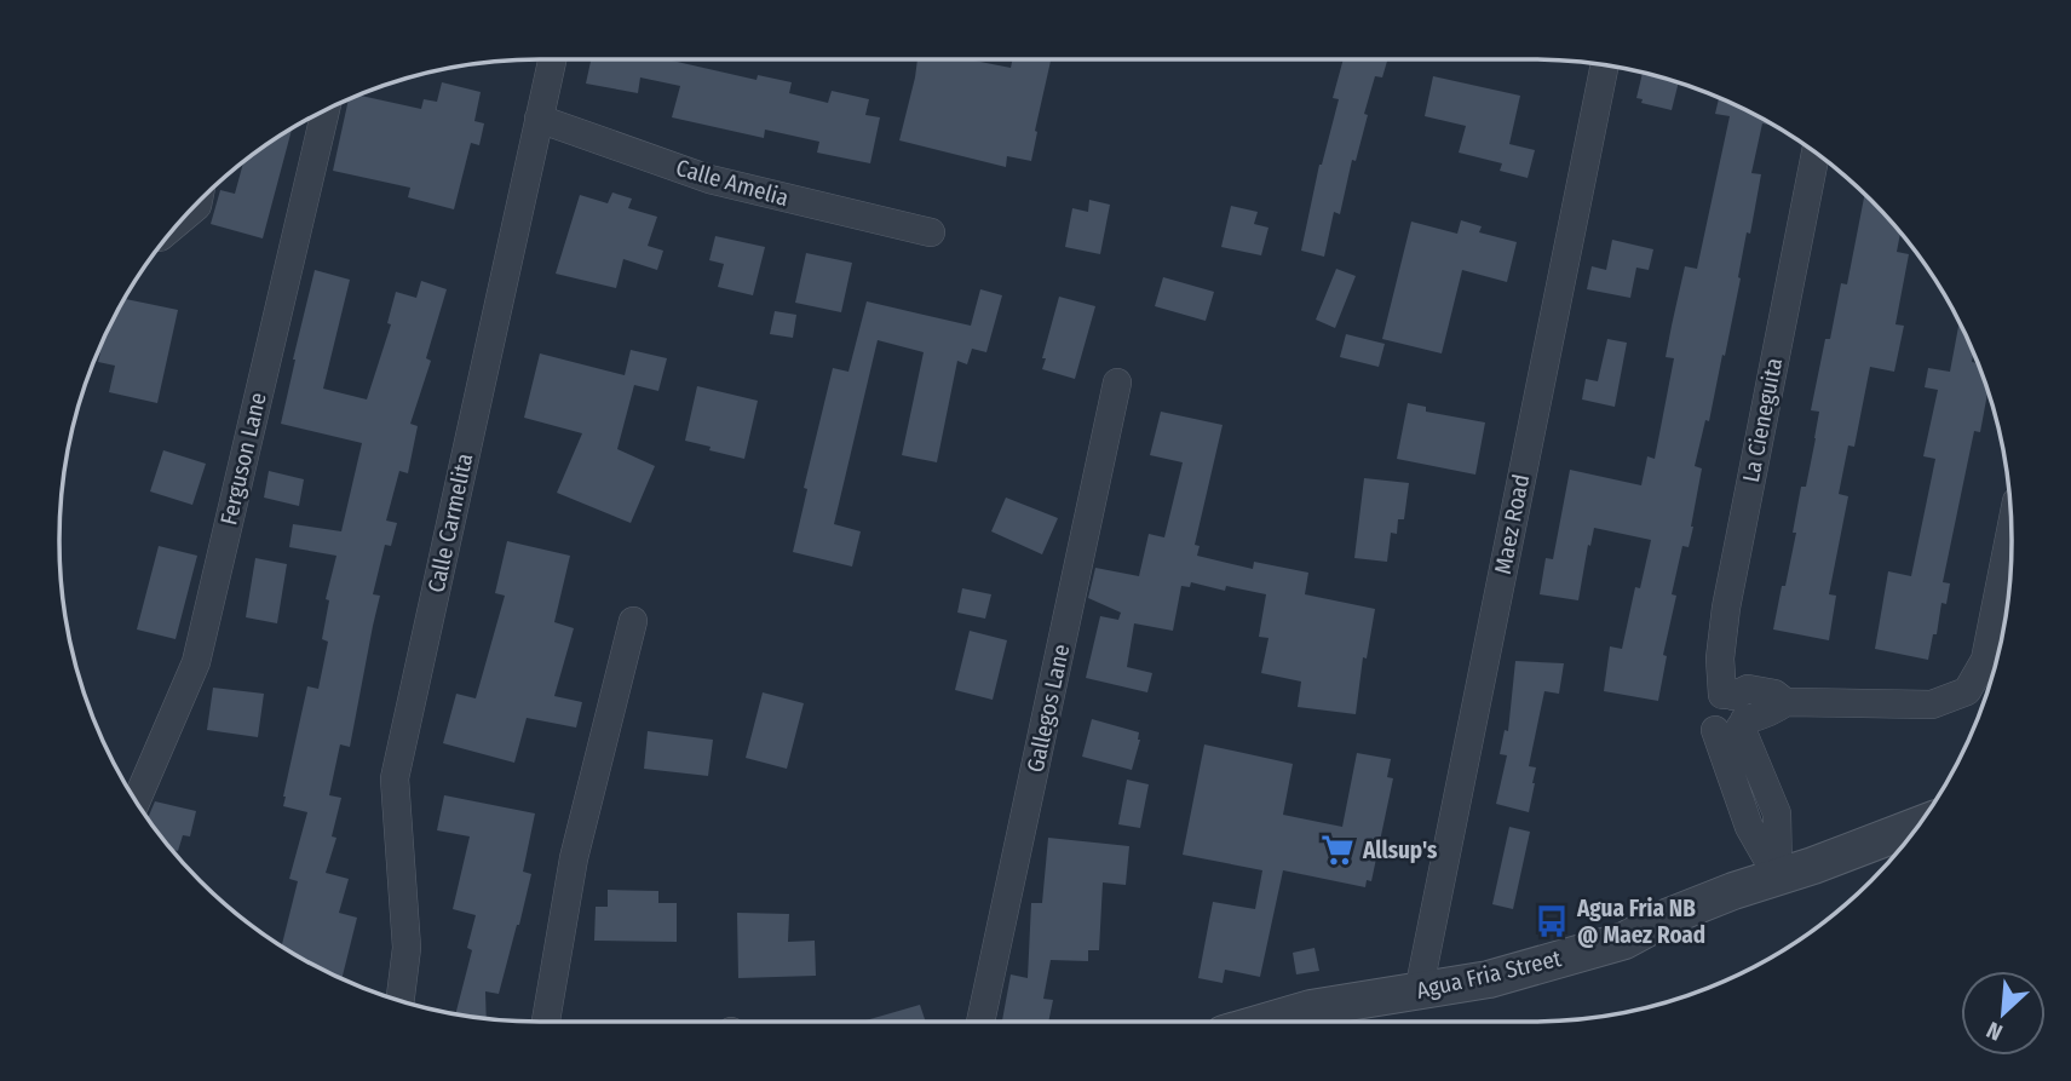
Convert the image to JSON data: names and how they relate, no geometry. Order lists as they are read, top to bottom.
{
  "streets": {
    "street": [
      "Calle Amelia",
      "La Cieneguita",
      "Ferguson Lane",
      "Calle Carmelita",
      "Maez Road",
      "Gallegos Lane",
      "Agua Fria Street"
    ]
  },
  "crossings": [
    ["Calle Amelia", "Calle Carmelita"],
    ["La Cieneguita", "Agua Fria Street"],
    ["Maez Road", "Agua Fria Street"]
  ],
  "places": {
    "supermarket": ["Allsup's"],
    "bus stop": ["Agua Fria NB @ Maez Road"]
  },
  "north": "bottom left"
}
